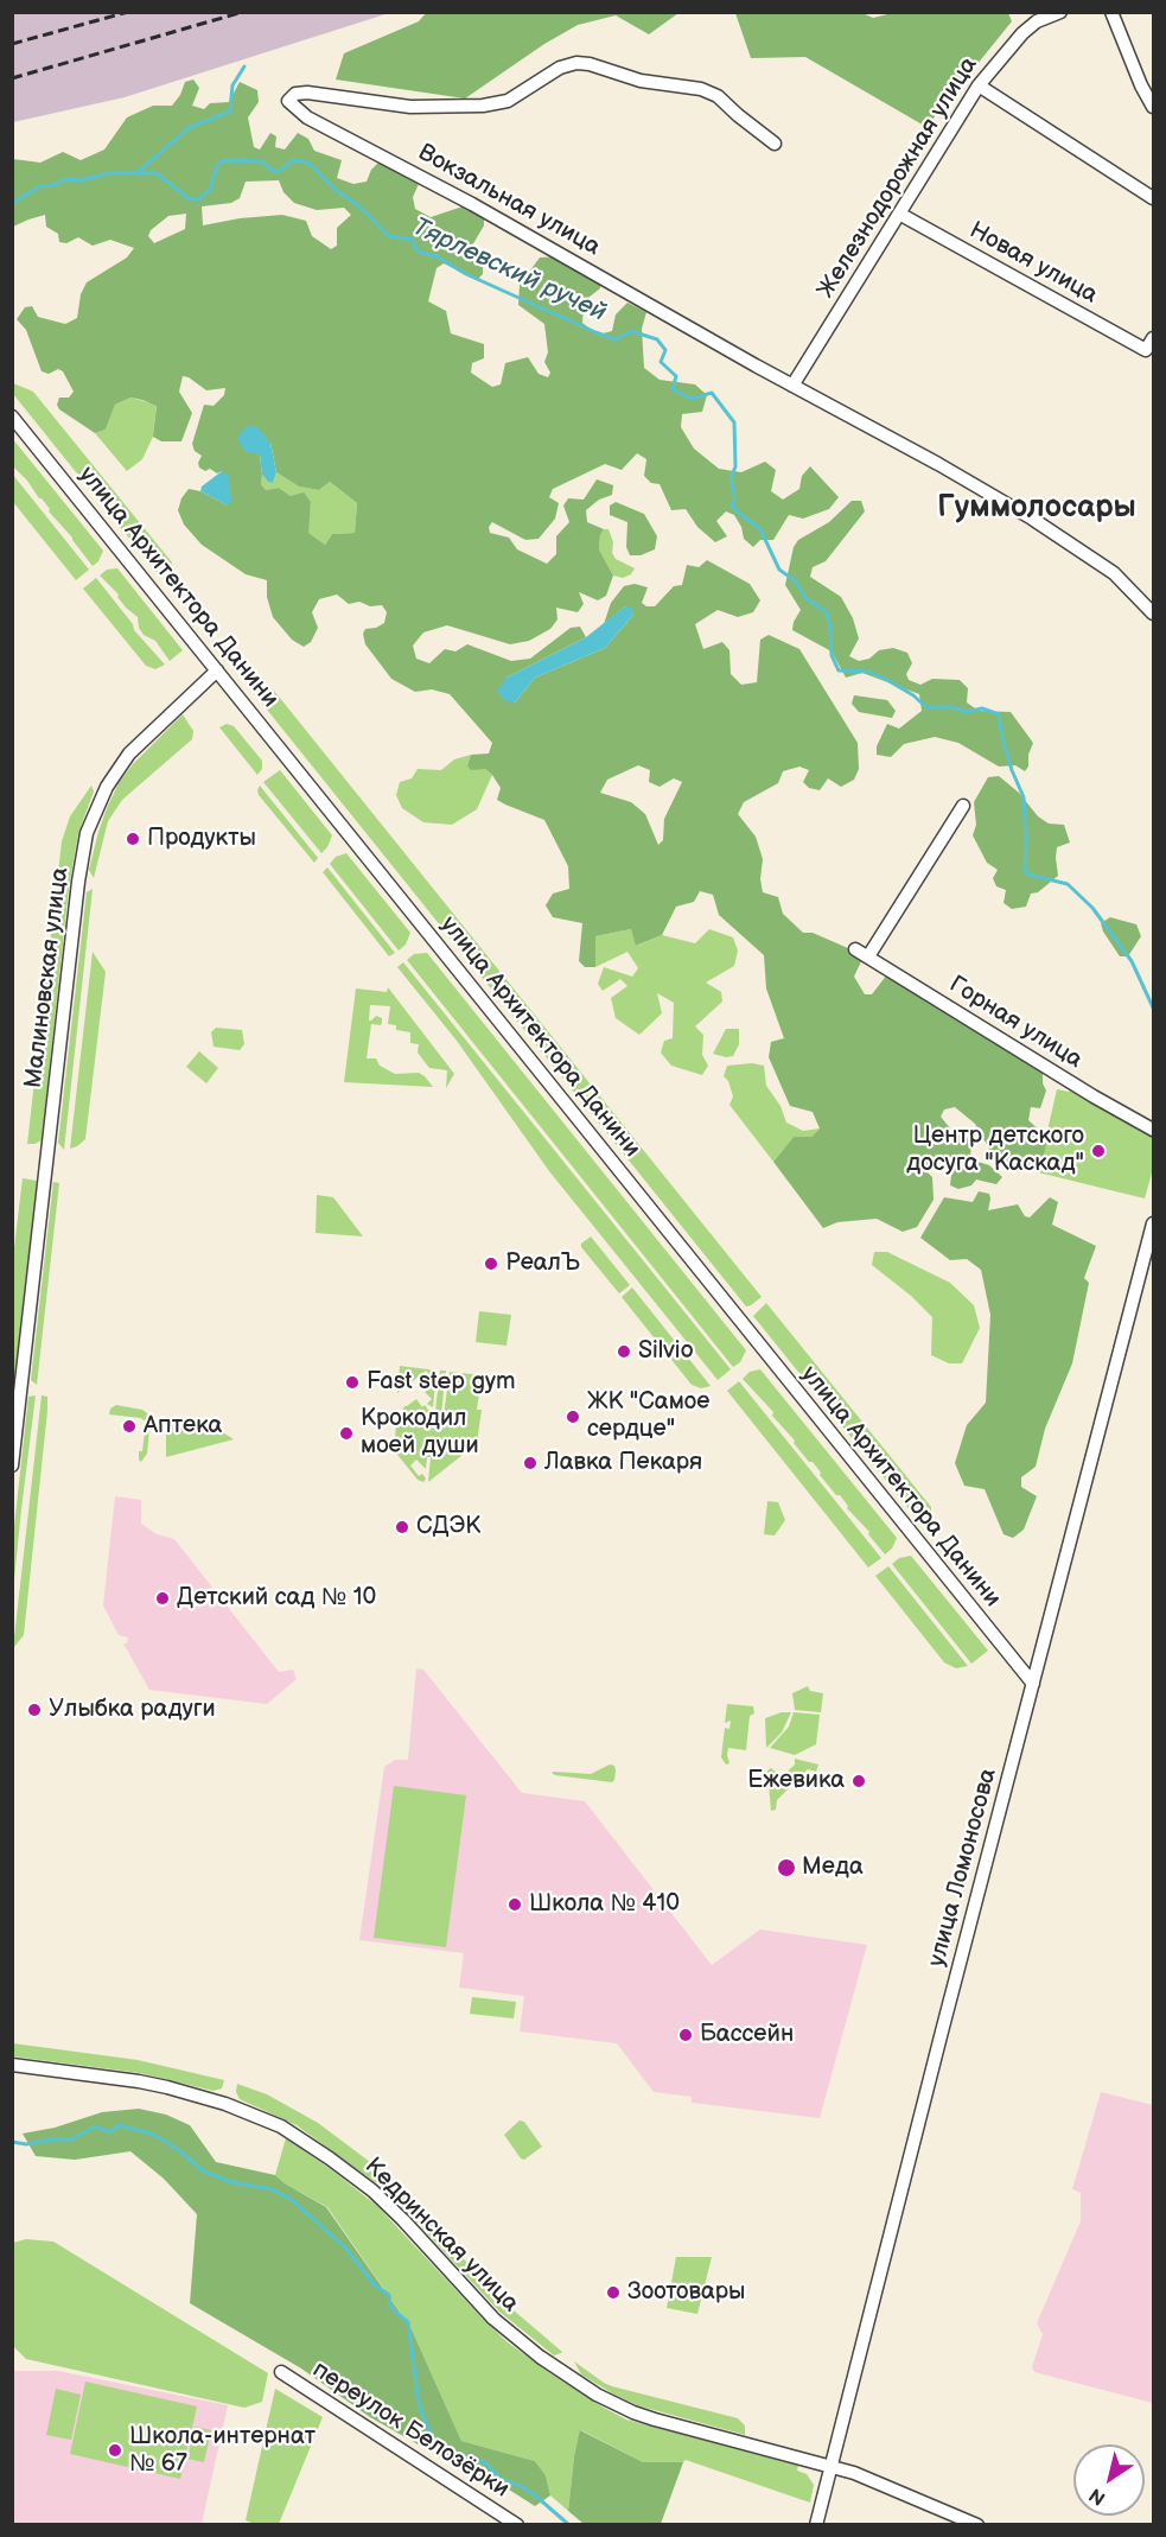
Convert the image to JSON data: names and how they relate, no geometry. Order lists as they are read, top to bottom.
{
  "streets": {
    "street": [
      "Железнодорожная улица",
      "Вокзальная улица",
      "Новая улица",
      "улица Архитектора Данини",
      "Малиновская улица",
      "Горная улица",
      "улица Ломоносова",
      "Кедринская улица",
      "переулок Белозёрки"
    ]
  },
  "crossings": [
    ["Железнодорожная улица", "Вокзальная улица"],
    ["Железнодорожная улица", "Новая улица"],
    ["улица Архитектора Данини", "Малиновская улица"],
    ["улица Архитектора Данини", "улица Ломоносова"],
    ["улица Ломоносова", "Кедринская улица"]
  ],
  "districts": ["Гуммолосары"],
  "water": ["Тярлевский ручей"],
  "places": [
    "Продукты",
    "Центр детского досуга \"Каскад\"",
    "РеалЪ",
    "Silvio",
    "Fast step gym",
    "ЖК \"Самое сердце\"",
    "Аптека",
    "Крокодил моей души",
    "Лавка Пекаря",
    "СДЭК",
    "Детский сад № 10",
    "Улыбка радуги",
    "Ежевика",
    "Меда",
    "Школа № 410",
    "Бассейн",
    "Зоотовары",
    "Школа-интернат № 67"
  ],
  "north": "bottom left"
}
